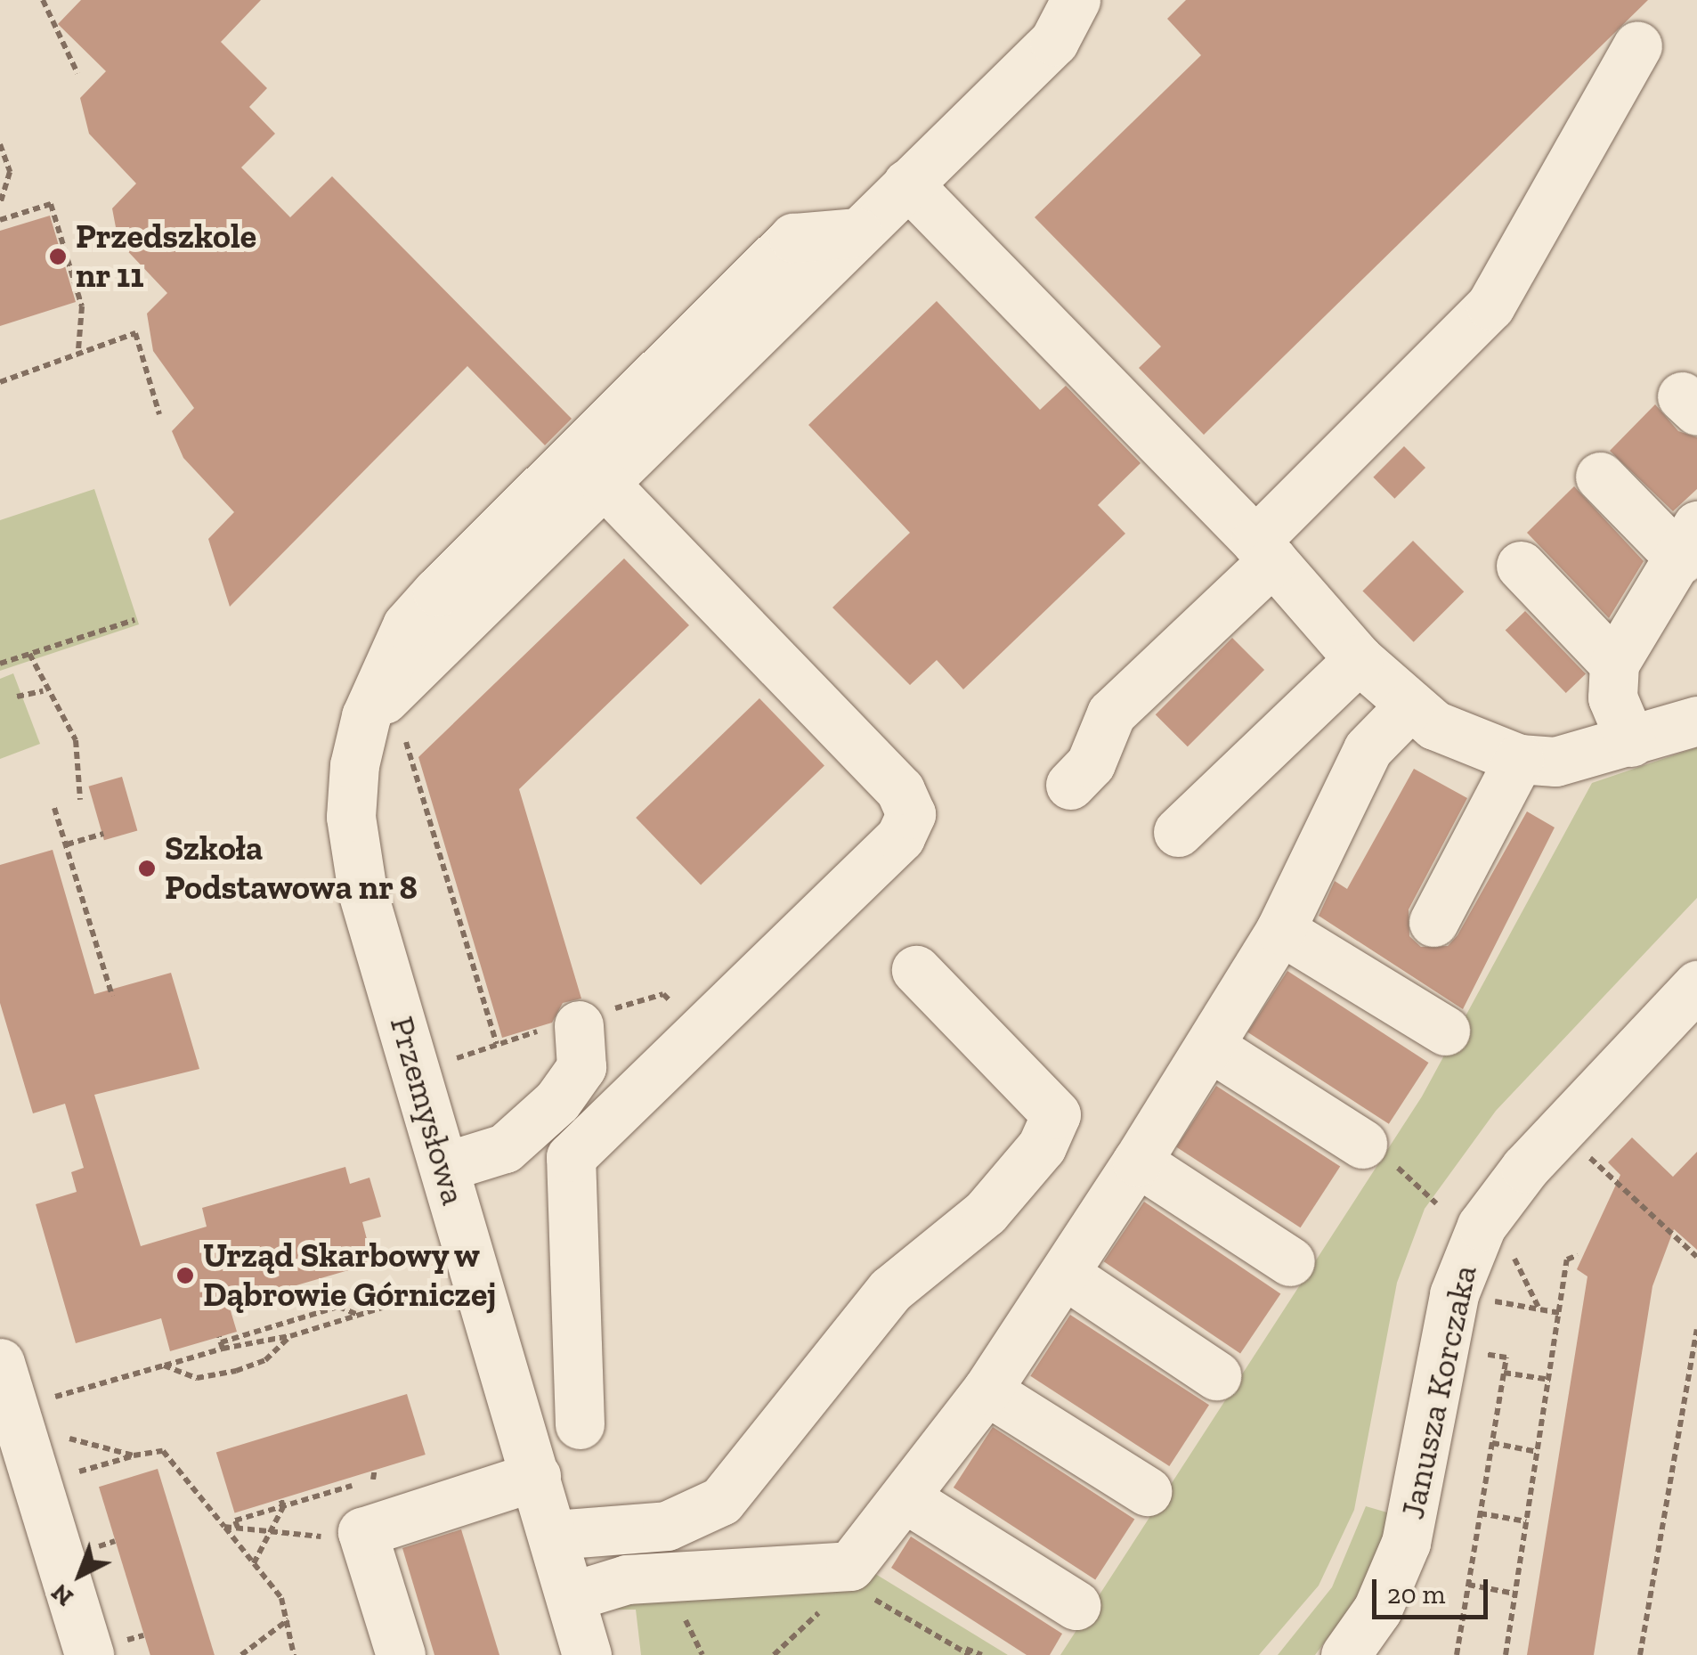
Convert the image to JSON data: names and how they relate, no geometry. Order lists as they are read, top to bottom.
{
  "streets": {
    "street": ["Przemysłowa", "Janusza Korczaka"]
  },
  "places": ["Przedszkole nr 11", "Szkoła Podstawowa nr 8", "Urząd Skarbowy w Dąbrowie Górniczej"],
  "scale_bar": "20 m",
  "north": "bottom left"
}
